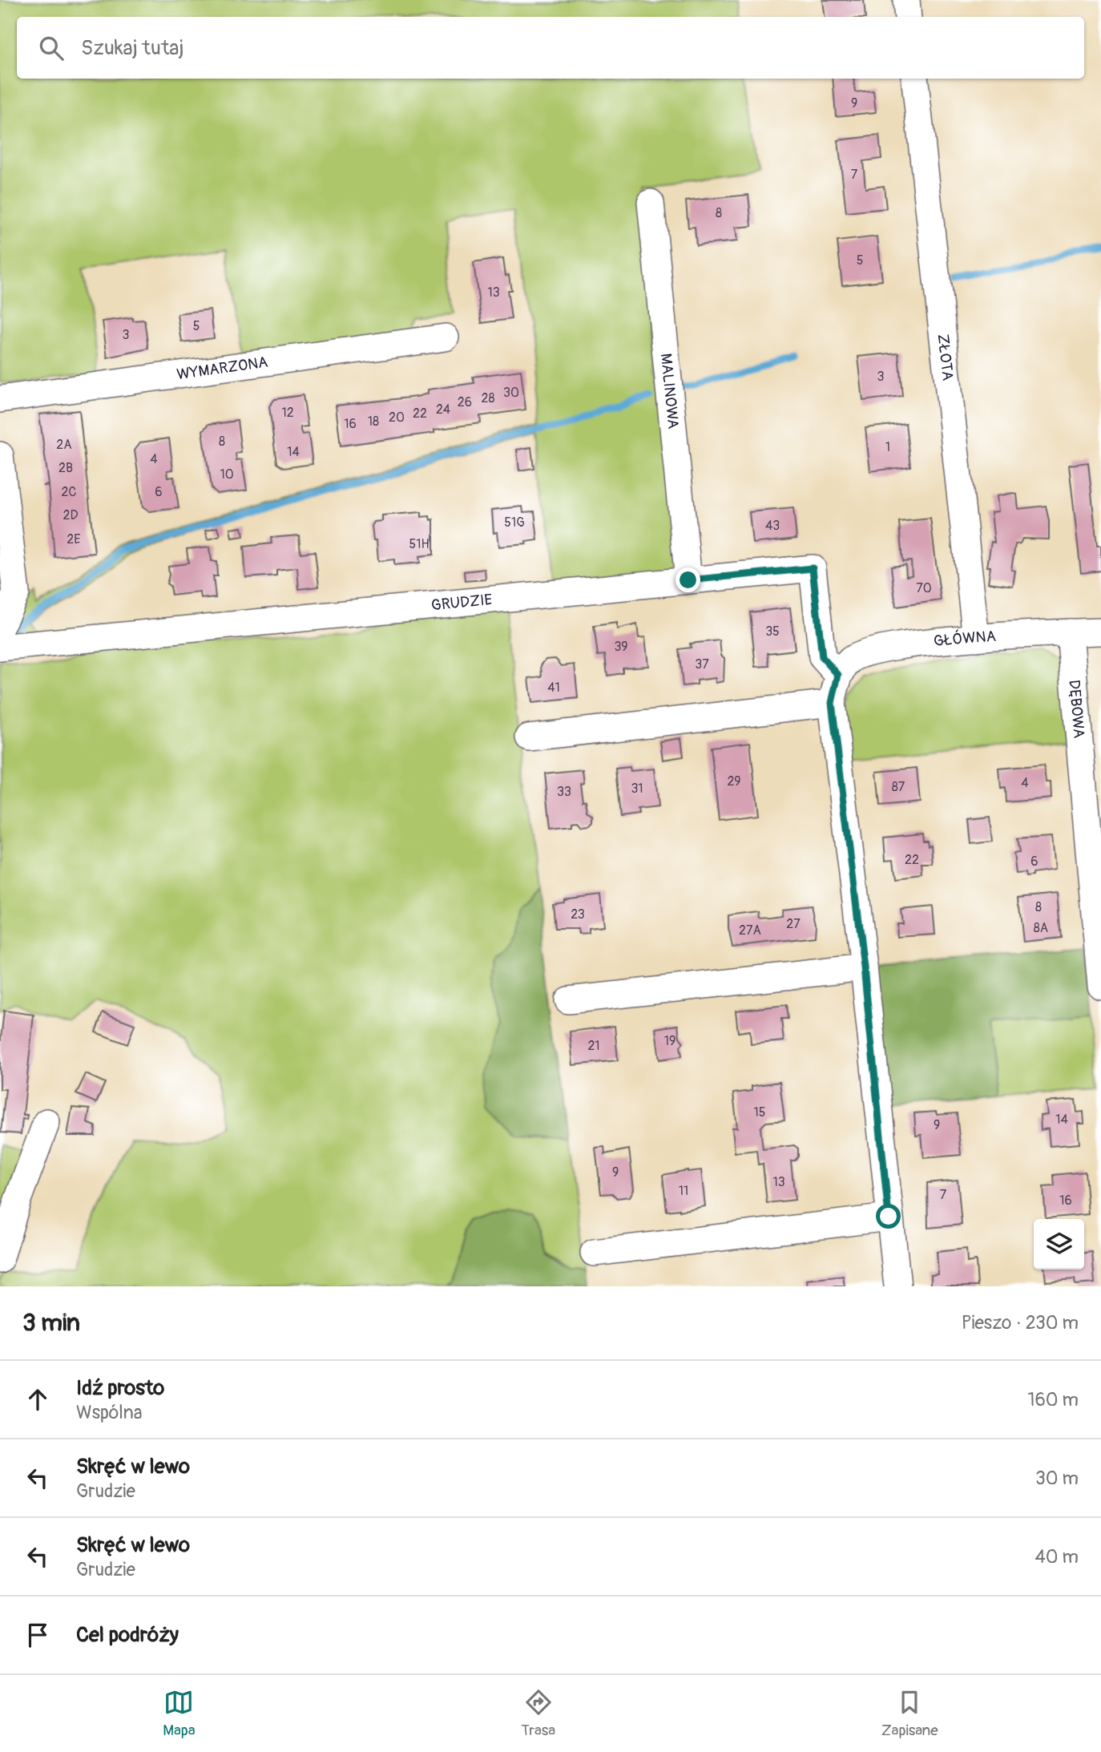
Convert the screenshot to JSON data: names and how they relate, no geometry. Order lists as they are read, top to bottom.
{
  "streets": {
    "street": [
      "ZŁOTA",
      "WYMARZONA",
      "MALINOWA",
      "GRUDZIE",
      "GŁÓWNA",
      "DĘBOWA"
    ]
  },
  "crossings": [
    ["ZŁOTA", "GŁÓWNA"],
    ["MALINOWA", "GRUDZIE"],
    ["GRUDZIE", "GŁÓWNA"],
    ["GŁÓWNA", "DĘBOWA"]
  ],
  "house_numbers": [
    "9",
    "7",
    "8",
    "5",
    "13",
    "5",
    "3",
    "3",
    "30",
    "28",
    "26",
    "24",
    "12",
    "22",
    "20",
    "18",
    "16",
    "8",
    "2A",
    "1",
    "14",
    "4",
    "2B",
    "10",
    "2C",
    "6",
    "2D",
    "51G",
    "43",
    "2E",
    "51H",
    "70",
    "35",
    "39",
    "37",
    "41",
    "29",
    "4",
    "87",
    "31",
    "33",
    "22",
    "6",
    "8",
    "23",
    "27",
    "8A",
    "27A",
    "19",
    "21",
    "15",
    "14",
    "9",
    "9",
    "13",
    "11",
    "7",
    "16"
  ],
  "page": {
    "search": "Szukaj tutaj",
    "heading": ["3 min", "Pieszo · 230 m"],
    "list": [
      ["Idź prosto", "Wspólna", "160 m"],
      ["Skręć w lewo", "Grudzie", "30 m"],
      ["Skręć w lewo", "Grudzie", "40 m"],
      "Cel podróży"
    ],
    "nav": ["Mapa", "Trasa", "Zapisane"]
  }
}
